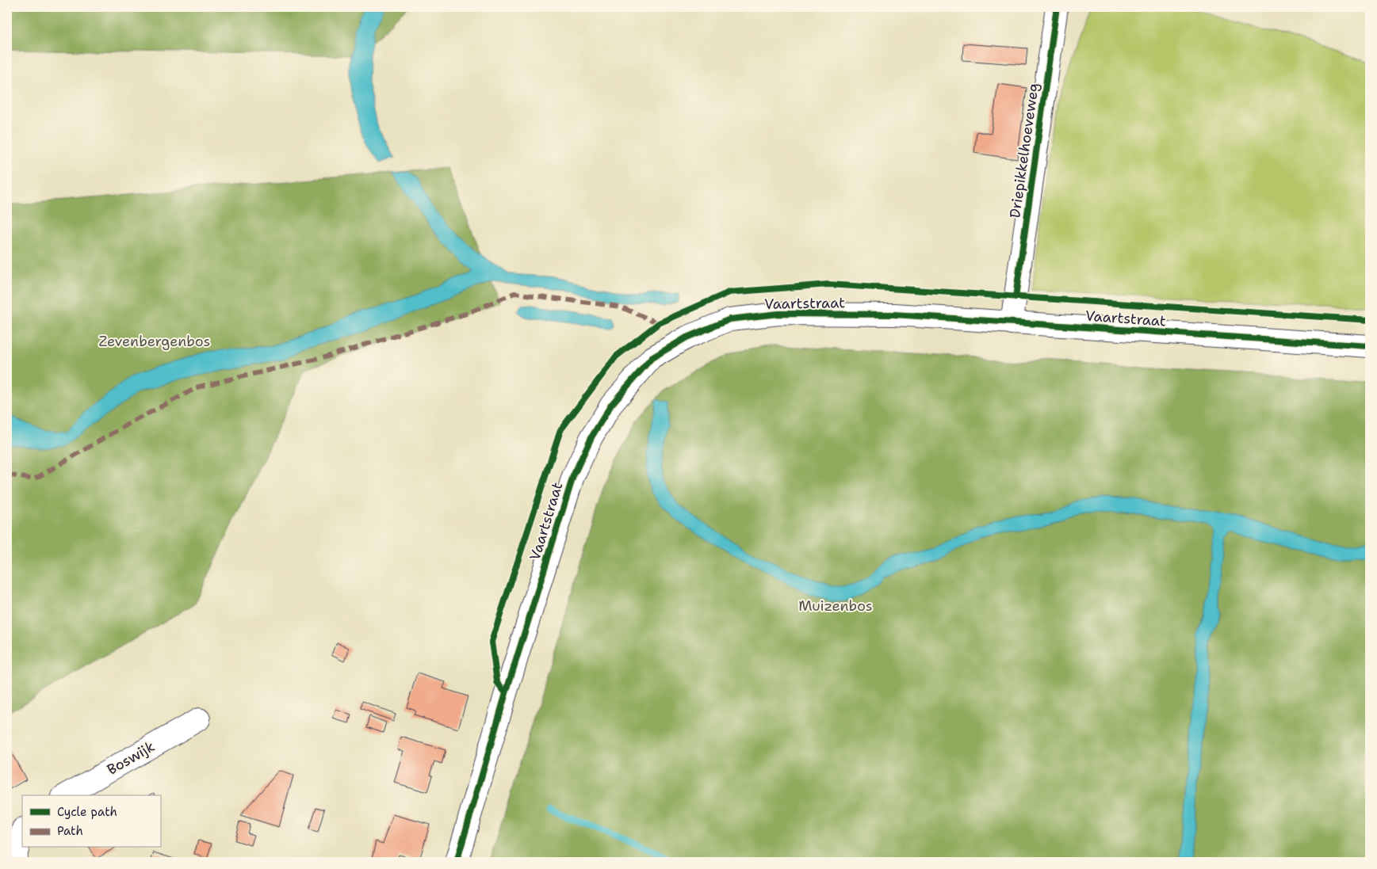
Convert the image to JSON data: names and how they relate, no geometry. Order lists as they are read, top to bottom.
{
  "streets": {
    "street": ["Driepikkelhoeveweg", "Vaartstraat", "Boswijk"]
  },
  "crossings": [
    ["Driepikkelhoeveweg", "Vaartstraat"]
  ],
  "parks": ["Zevenbergenbos", "Muizenbos"],
  "legend": ["Cycle path", "Path"]
}
